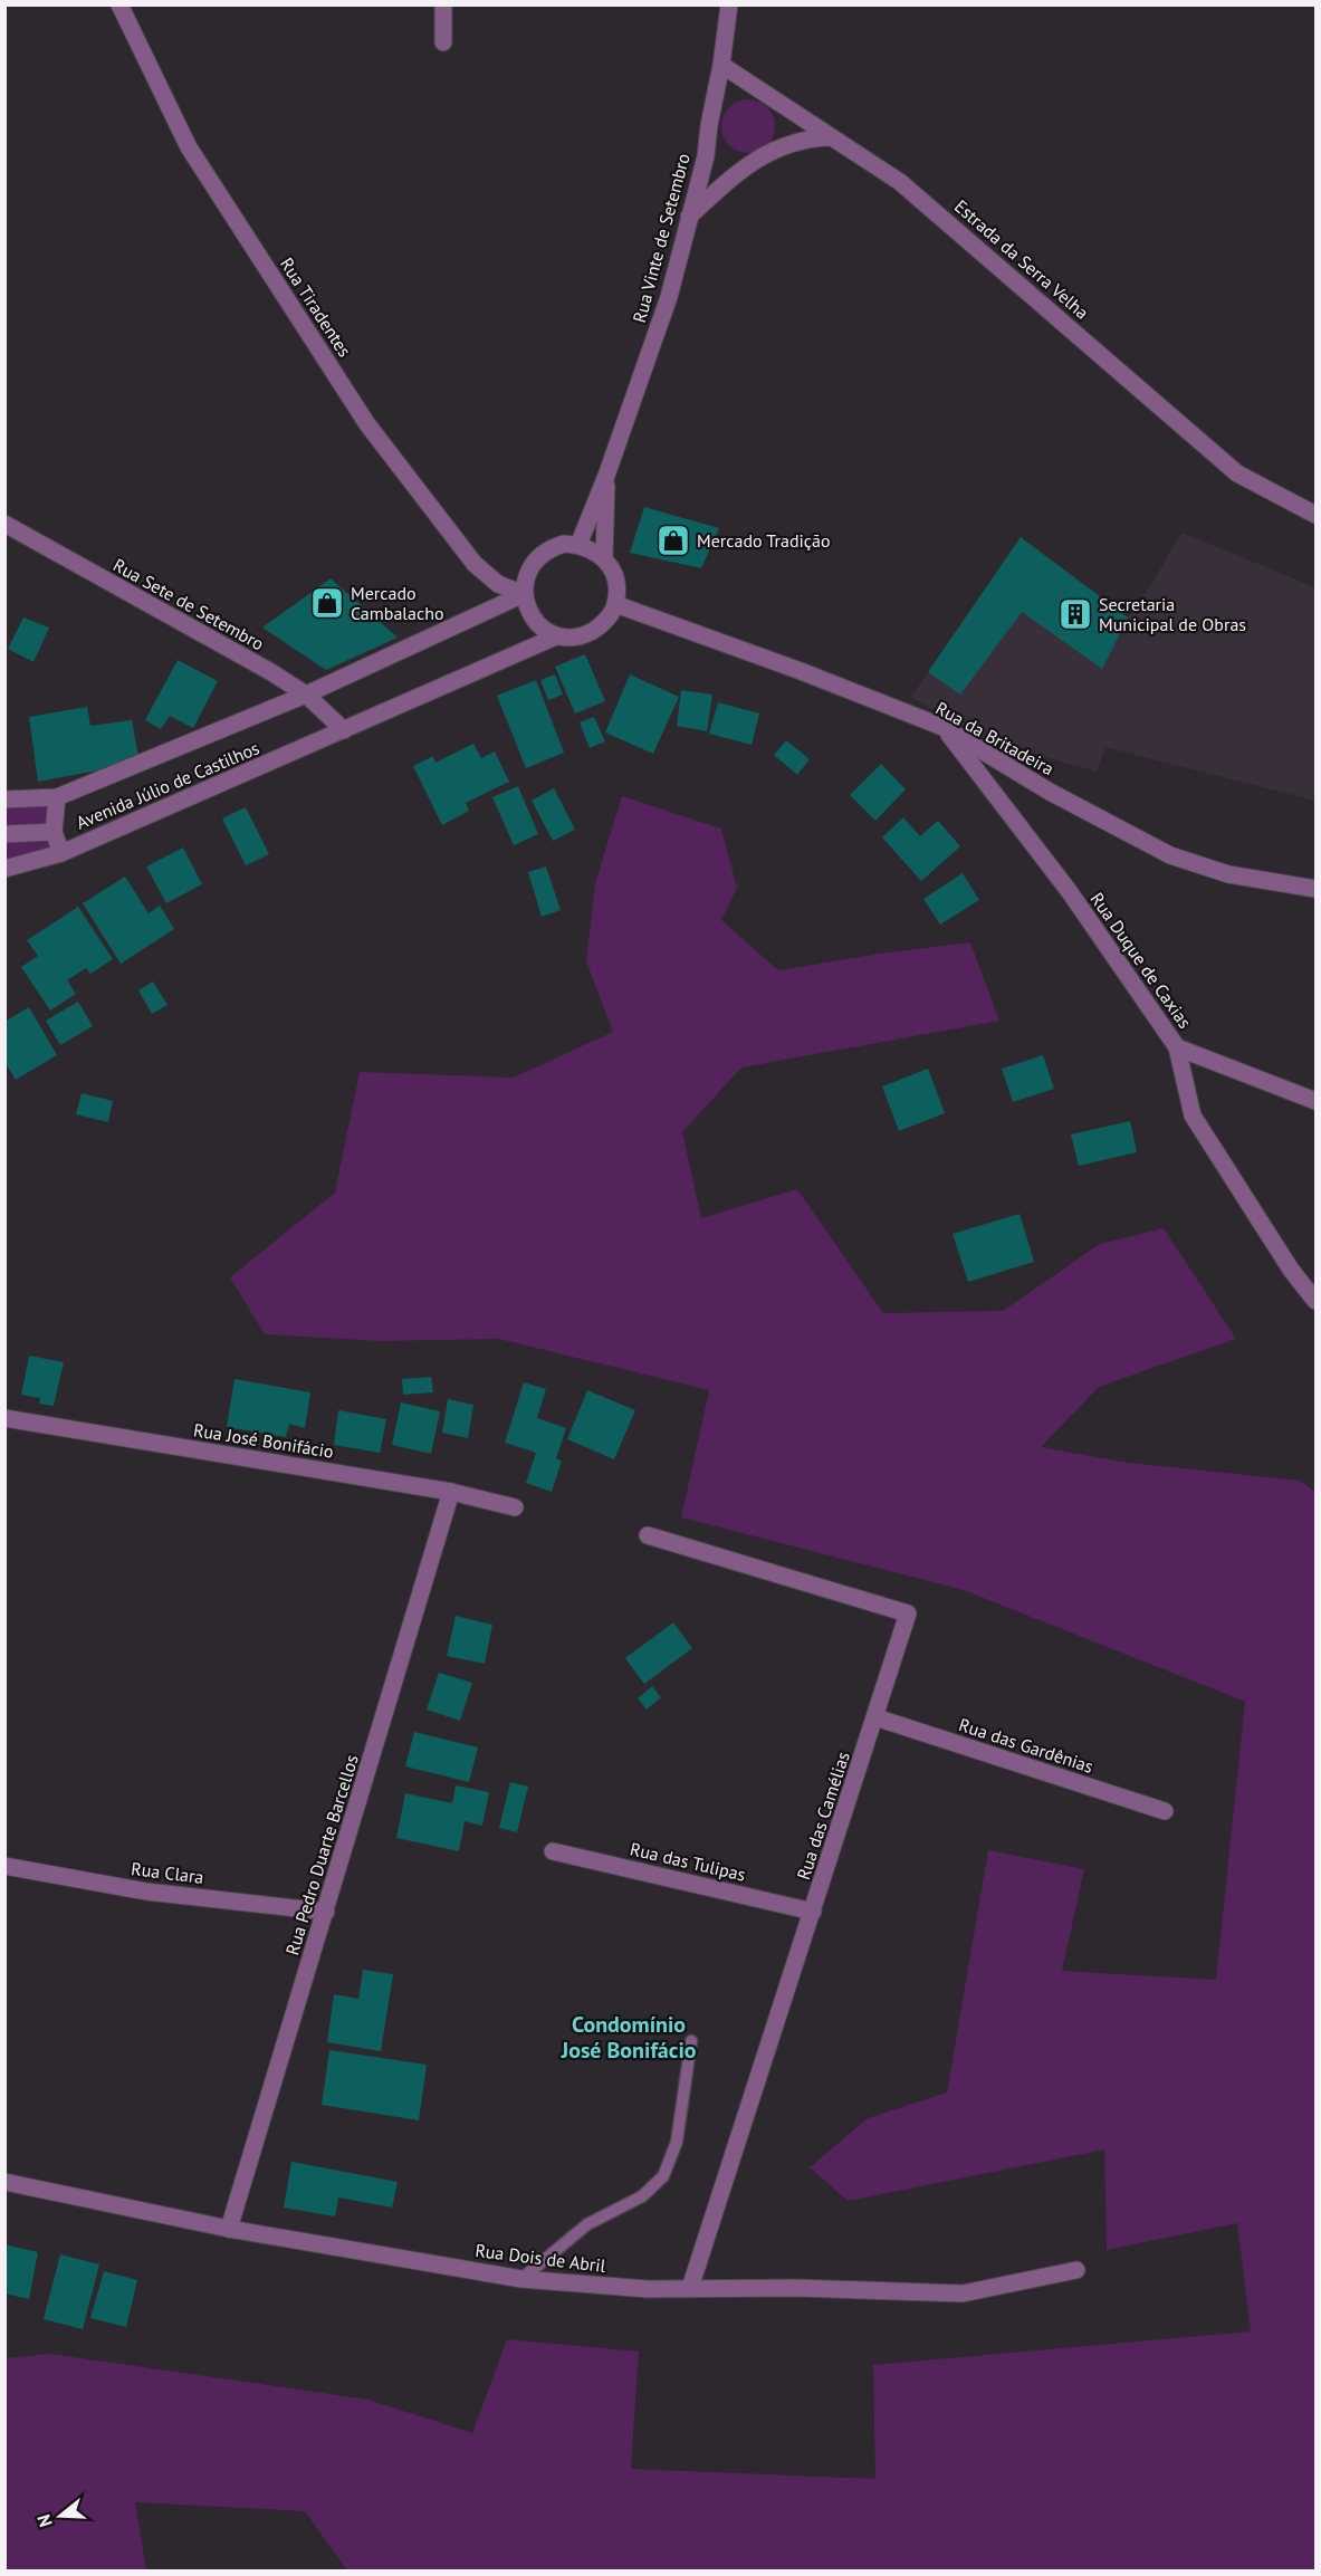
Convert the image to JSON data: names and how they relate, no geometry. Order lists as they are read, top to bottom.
{
  "streets": {
    "street": [
      "Rua Vinte de Setembro",
      "Estrada da Serra Velha",
      "Rua Tiradentes",
      "Rua Sete de Setembro",
      "Rua da Britadeira",
      "Avenida Júlio de Castilhos",
      "Rua Duque de Caxias",
      "Rua José Bonifácio",
      "Rua das Gardênias",
      "Rua das Camélias",
      "Rua Pedro Duarte Barcellos",
      "Rua das Tulipas",
      "Rua Clara",
      "Rua Dois de Abril"
    ]
  },
  "crossings": [
    ["Rua Vinte de Setembro", "Estrada da Serra Velha"],
    ["Rua Vinte de Setembro", "Rua Tiradentes"],
    ["Rua Vinte de Setembro", "Rua da Britadeira"],
    ["Rua Tiradentes", "Rua da Britadeira"],
    ["Rua Sete de Setembro", "Avenida Júlio de Castilhos"],
    ["Rua da Britadeira", "Rua Duque de Caxias"],
    ["Rua José Bonifácio", "Rua Pedro Duarte Barcellos"],
    ["Rua das Gardênias", "Rua das Camélias"],
    ["Rua das Camélias", "Rua das Tulipas"],
    ["Rua das Camélias", "Rua Dois de Abril"],
    ["Rua Pedro Duarte Barcellos", "Rua Clara"],
    ["Rua Pedro Duarte Barcellos", "Rua Dois de Abril"]
  ],
  "districts": ["Condomínio José Bonifácio"],
  "places": {
    "shop": ["Mercado Tradição", "Mercado Cambalacho"],
    "building": ["Secretaria Municipal de Obras"]
  },
  "north": "left"
}
